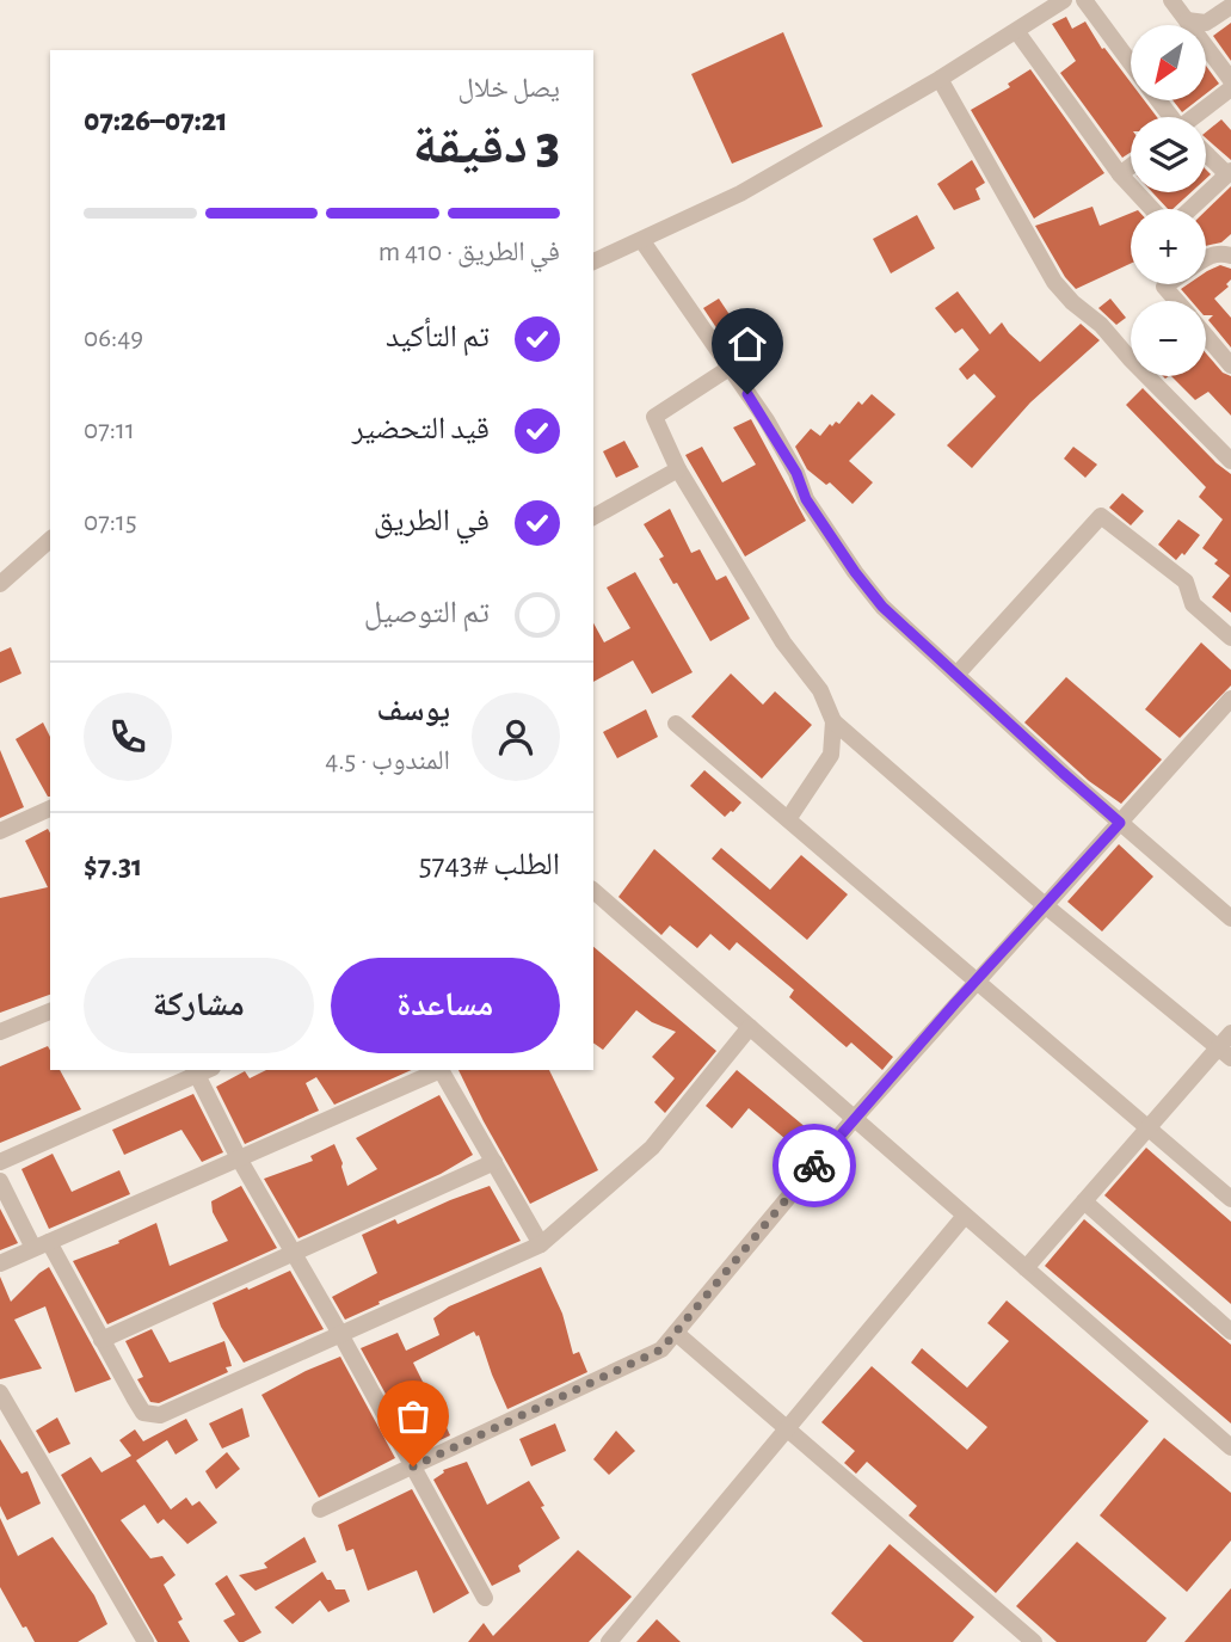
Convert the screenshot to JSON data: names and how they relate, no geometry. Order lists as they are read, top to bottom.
{
  "north": "bottom left",
  "page": {
    "map_buttons": ["+", "−"],
    "heading": ["3 دقيقة", "يصل خلال", "07:21–07:26"],
    "panel": [
      "يوسف",
      "المندوب · 4.5",
      "الطلب #5743",
      "$7.31"
    ],
    "bar": "في الطريق · 410 m",
    "list": [
      ["تم التأكيد", "06:49"],
      ["قيد التحضير", "07:11"],
      ["في الطريق", "07:15"],
      "تم التوصيل"
    ],
    "buttons": ["مساعدة", "مشاركة"]
  }
}
